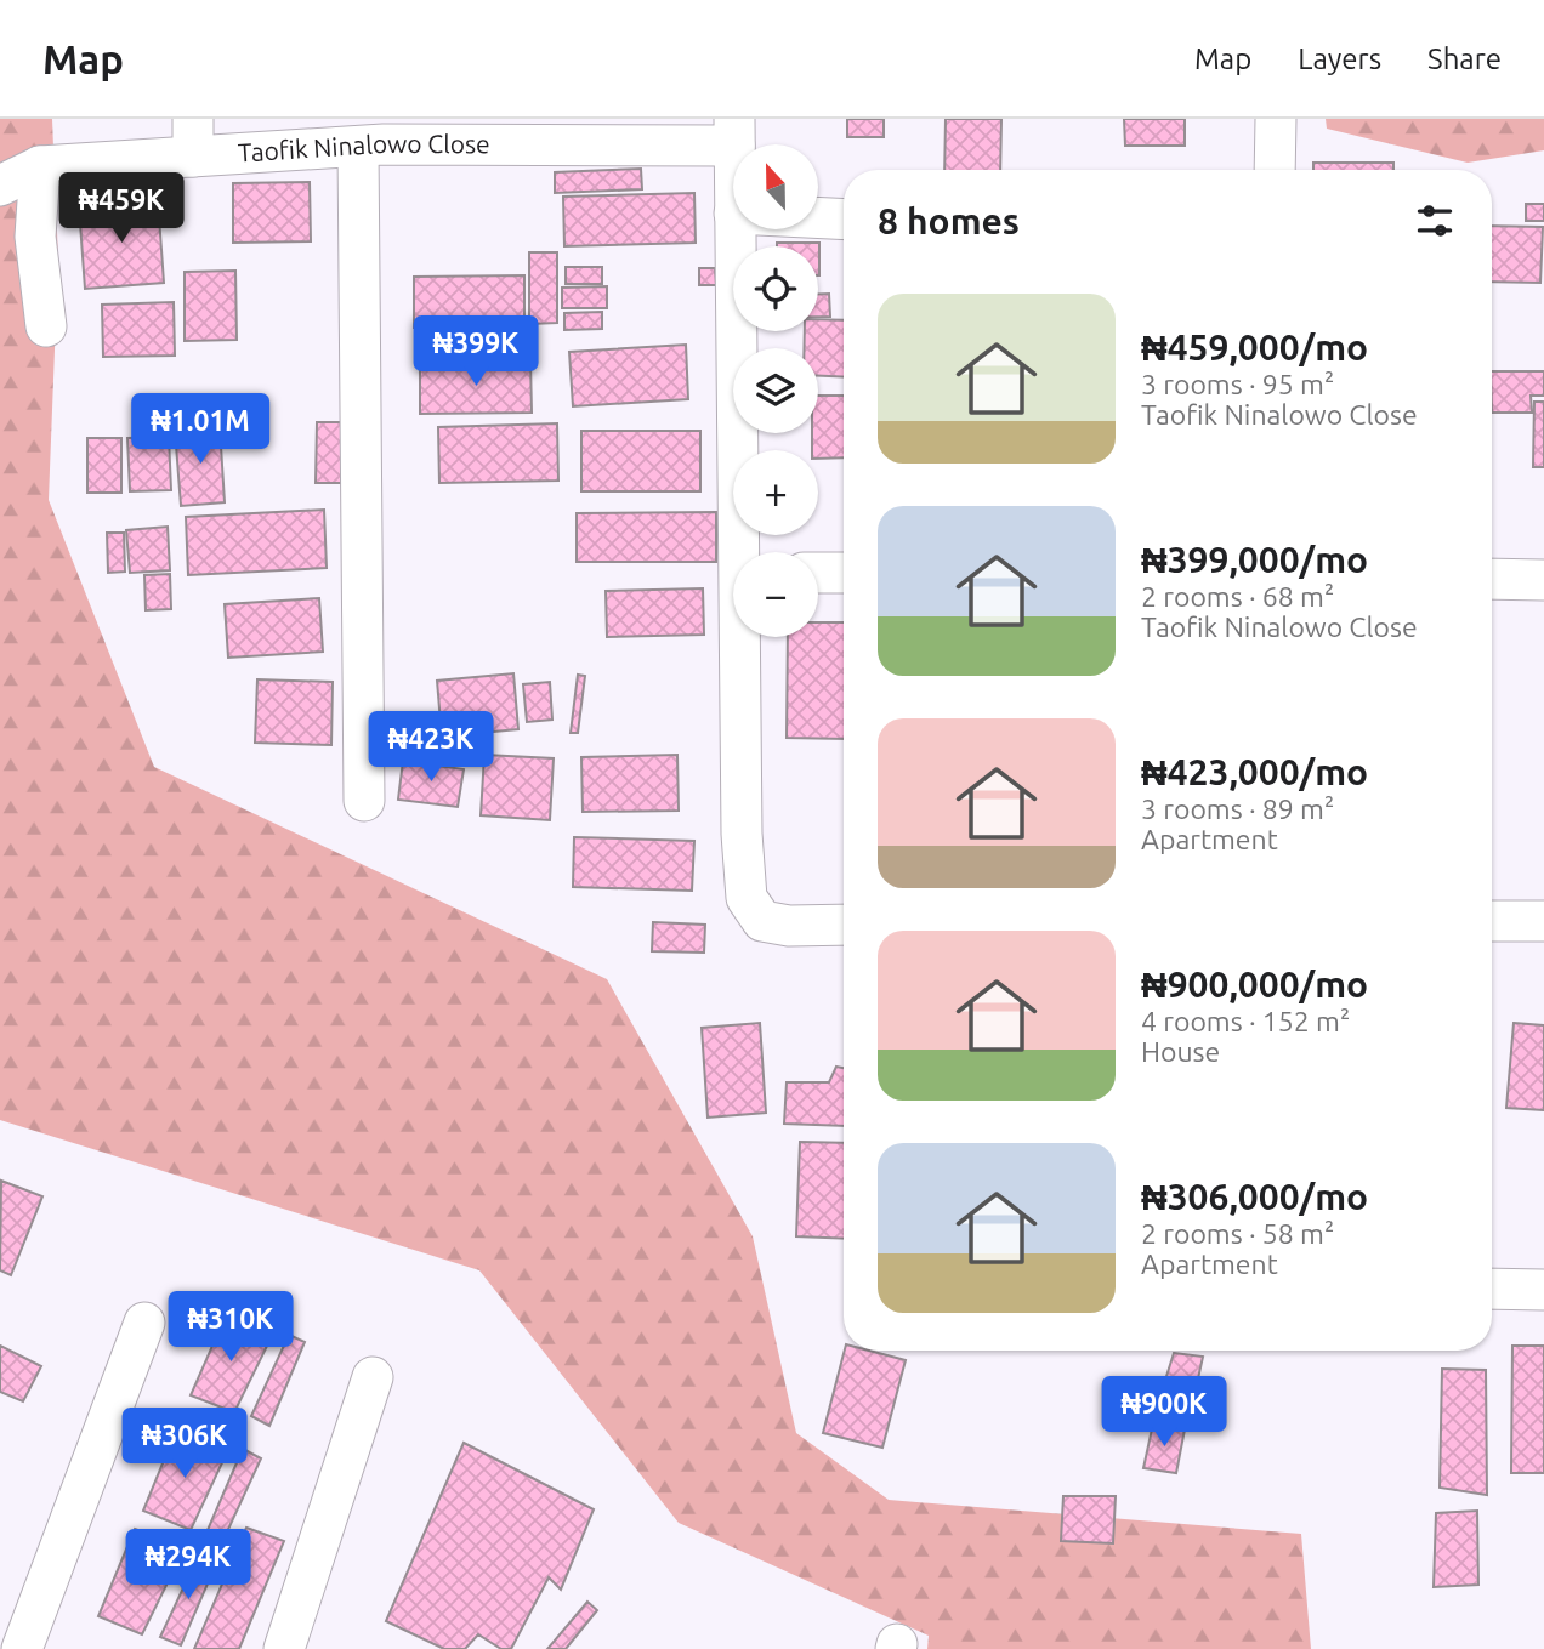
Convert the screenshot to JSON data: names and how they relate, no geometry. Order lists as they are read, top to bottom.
{
  "streets": {
    "street": ["Taofik Ninalowo Close"]
  },
  "north": "top",
  "page": {
    "header": "Map",
    "nav": ["Map", "Layers", "Share"],
    "map_buttons": ["+", "−"],
    "heading": "8 homes",
    "price": [
      "₦459K",
      "₦399K",
      "₦1.01M",
      "₦423K",
      "₦310K",
      "₦900K",
      "₦306K",
      "₦294K"
    ],
    "list": [
      {
        "name": "₦459,000/mo",
        "note": "3 rooms · 95 m² · Taofik Ninalowo Close"
      },
      {
        "name": "₦399,000/mo",
        "note": "2 rooms · 68 m² · Taofik Ninalowo Close"
      },
      {
        "name": "₦423,000/mo",
        "note": "3 rooms · 89 m² · Apartment"
      },
      {
        "name": "₦900,000/mo",
        "note": "4 rooms · 152 m² · House"
      },
      {
        "name": "₦306,000/mo",
        "note": "2 rooms · 58 m² · Apartment"
      }
    ]
  }
}
